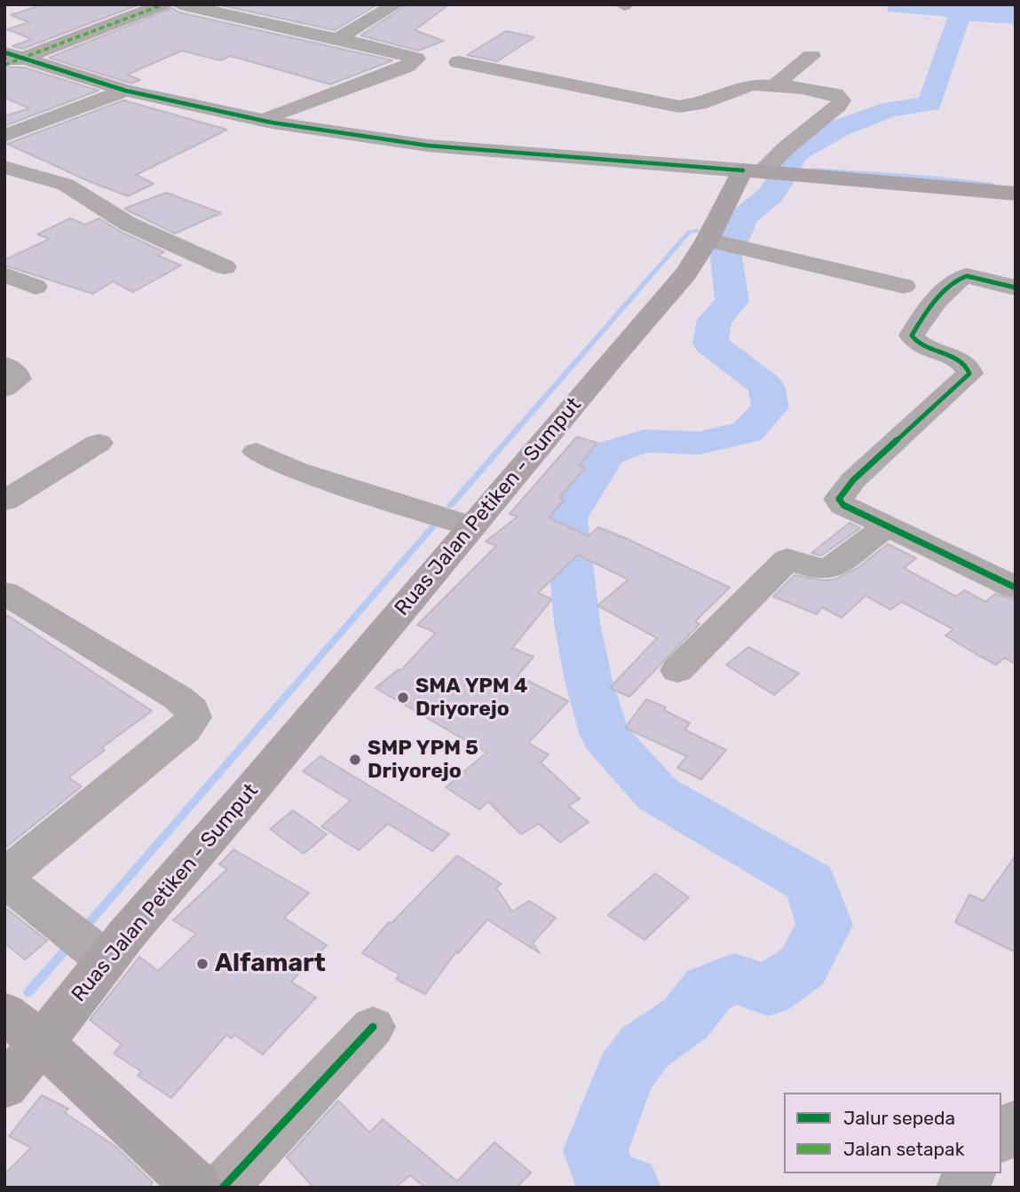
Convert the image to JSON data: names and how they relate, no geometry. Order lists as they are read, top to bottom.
{
  "streets": {
    "main road": ["Ruas Jalan Petiken - Sumput"]
  },
  "places": ["SMA YPM 4 Driyorejo", "SMP YPM 5 Driyorejo", "Alfamart"],
  "legend": ["Jalur sepeda", "Jalan setapak"]
}
